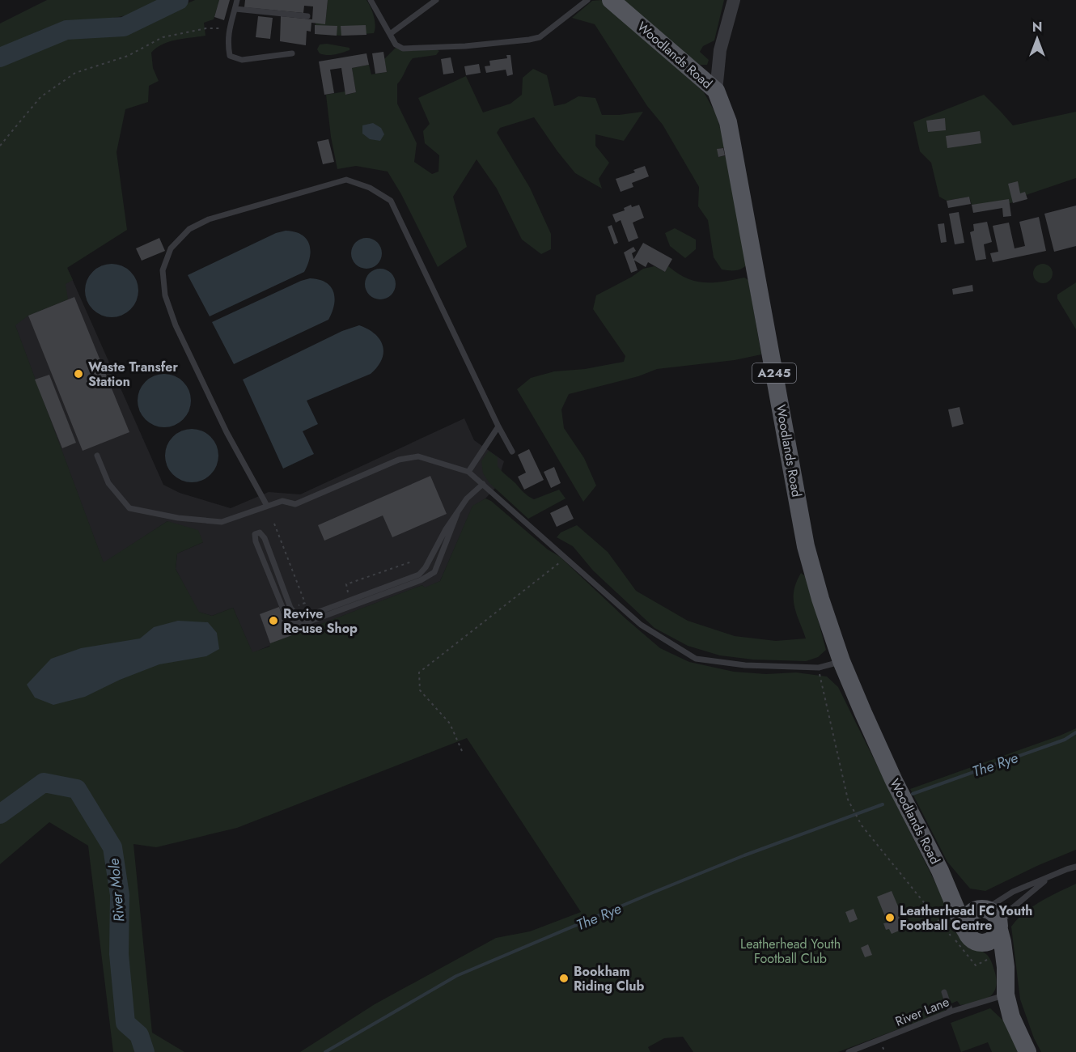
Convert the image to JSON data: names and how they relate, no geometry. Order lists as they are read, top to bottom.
{
  "streets": {
    "main road": ["Woodlands Road", "A245"],
    "lane": ["River Lane"]
  },
  "water": ["The Rye", "River Mole"],
  "parks": ["Leatherhead Youth Football Club"],
  "places": [
    "Waste Transfer Station",
    "Revive Re-use Shop",
    "Leatherhead FC Youth Football Centre",
    "Bookham Riding Club"
  ],
  "north": "top"
}
